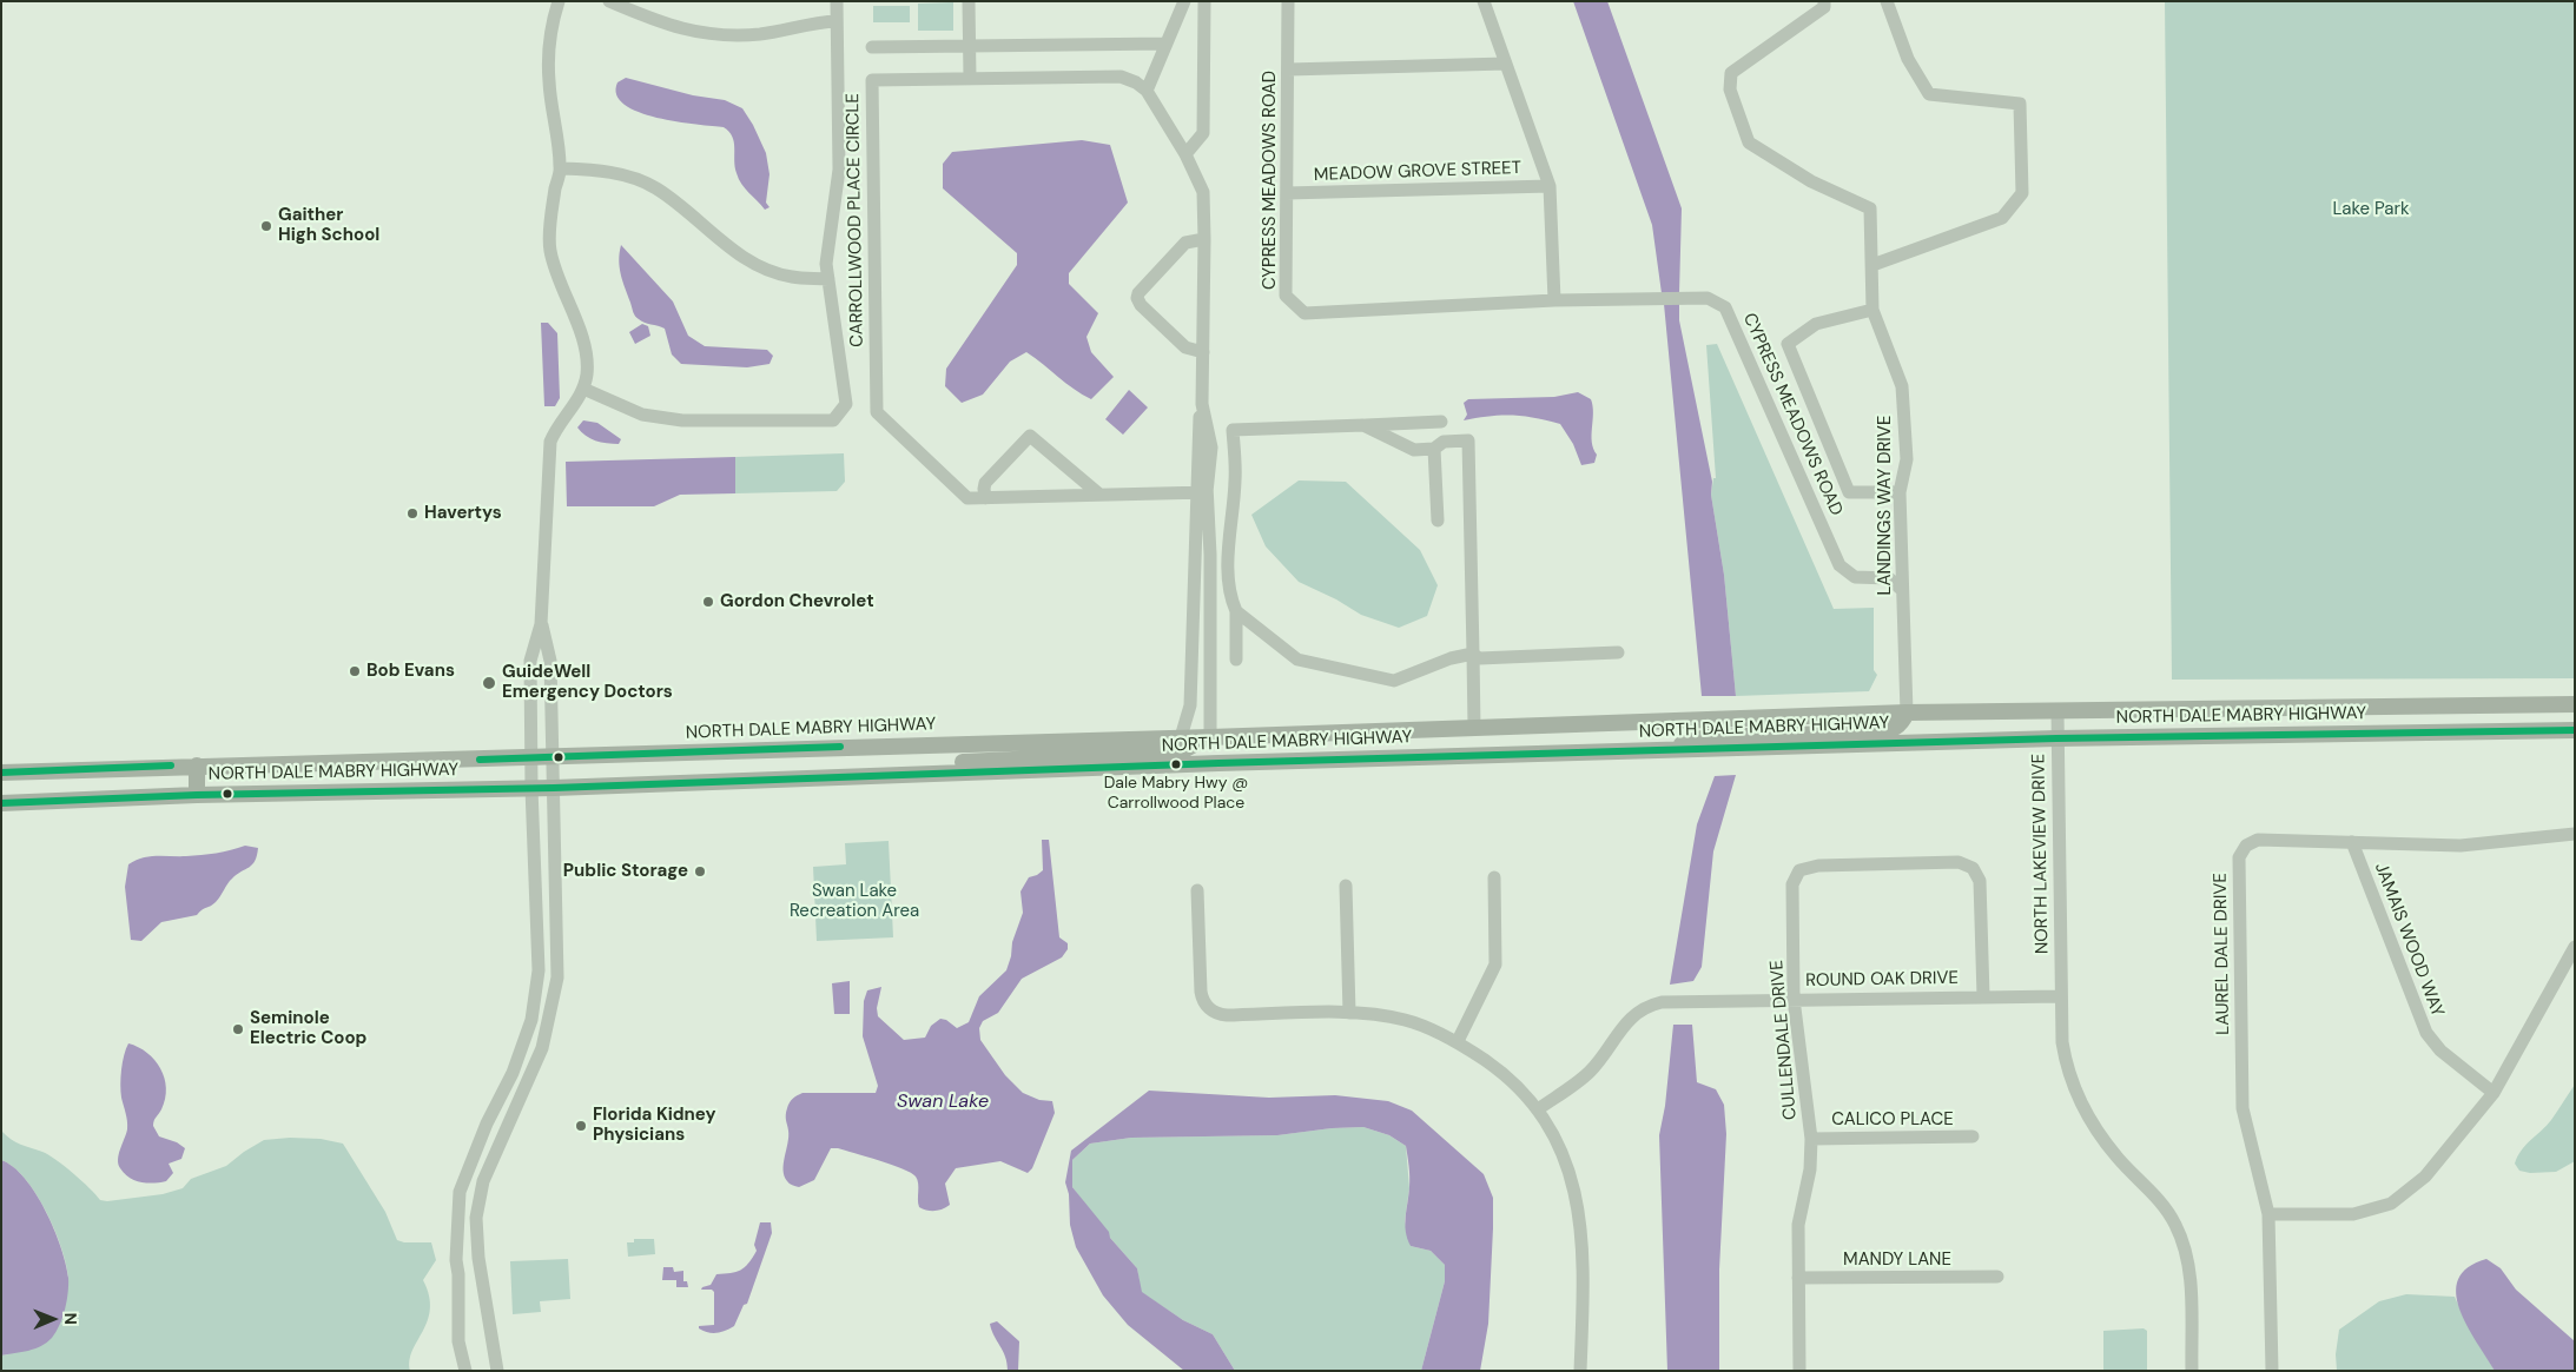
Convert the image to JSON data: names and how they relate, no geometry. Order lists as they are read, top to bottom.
{
  "streets": {
    "main road": ["NORTH DALE MABRY HIGHWAY"],
    "street": [
      "MEADOW GROVE STREET",
      "CYPRESS MEADOWS ROAD",
      "CARROLLWOOD PLACE CIRCLE",
      "LANDINGS WAY DRIVE",
      "NORTH LAKEVIEW DRIVE",
      "JAMAIS WOOD WAY",
      "LAUREL DALE DRIVE",
      "ROUND OAK DRIVE",
      "CULLENDALE DRIVE",
      "CALICO PLACE",
      "MANDY LANE"
    ]
  },
  "crossings": [
    ["MEADOW GROVE STREET", "CYPRESS MEADOWS ROAD"],
    ["CYPRESS MEADOWS ROAD", "LANDINGS WAY DRIVE"],
    ["CARROLLWOOD PLACE CIRCLE", "NORTH DALE MABRY HIGHWAY"],
    ["LANDINGS WAY DRIVE", "NORTH DALE MABRY HIGHWAY"],
    ["NORTH DALE MABRY HIGHWAY", "NORTH LAKEVIEW DRIVE"],
    ["NORTH LAKEVIEW DRIVE", "ROUND OAK DRIVE"],
    ["JAMAIS WOOD WAY", "LAUREL DALE DRIVE"],
    ["ROUND OAK DRIVE", "CULLENDALE DRIVE"],
    ["CULLENDALE DRIVE", "CALICO PLACE"],
    ["CULLENDALE DRIVE", "MANDY LANE"]
  ],
  "water": ["Swan Lake"],
  "parks": ["Lake Park", "Swan Lake Recreation Area"],
  "places": [
    "Gaither High School",
    "Havertys",
    "Gordon Chevrolet",
    "Bob Evans",
    "GuideWell Emergency Doctors",
    "Dale Mabry Hwy @ Carrollwood Place",
    "Public Storage",
    "Seminole Electric Coop",
    "Florida Kidney Physicians"
  ],
  "north": "right"
}
